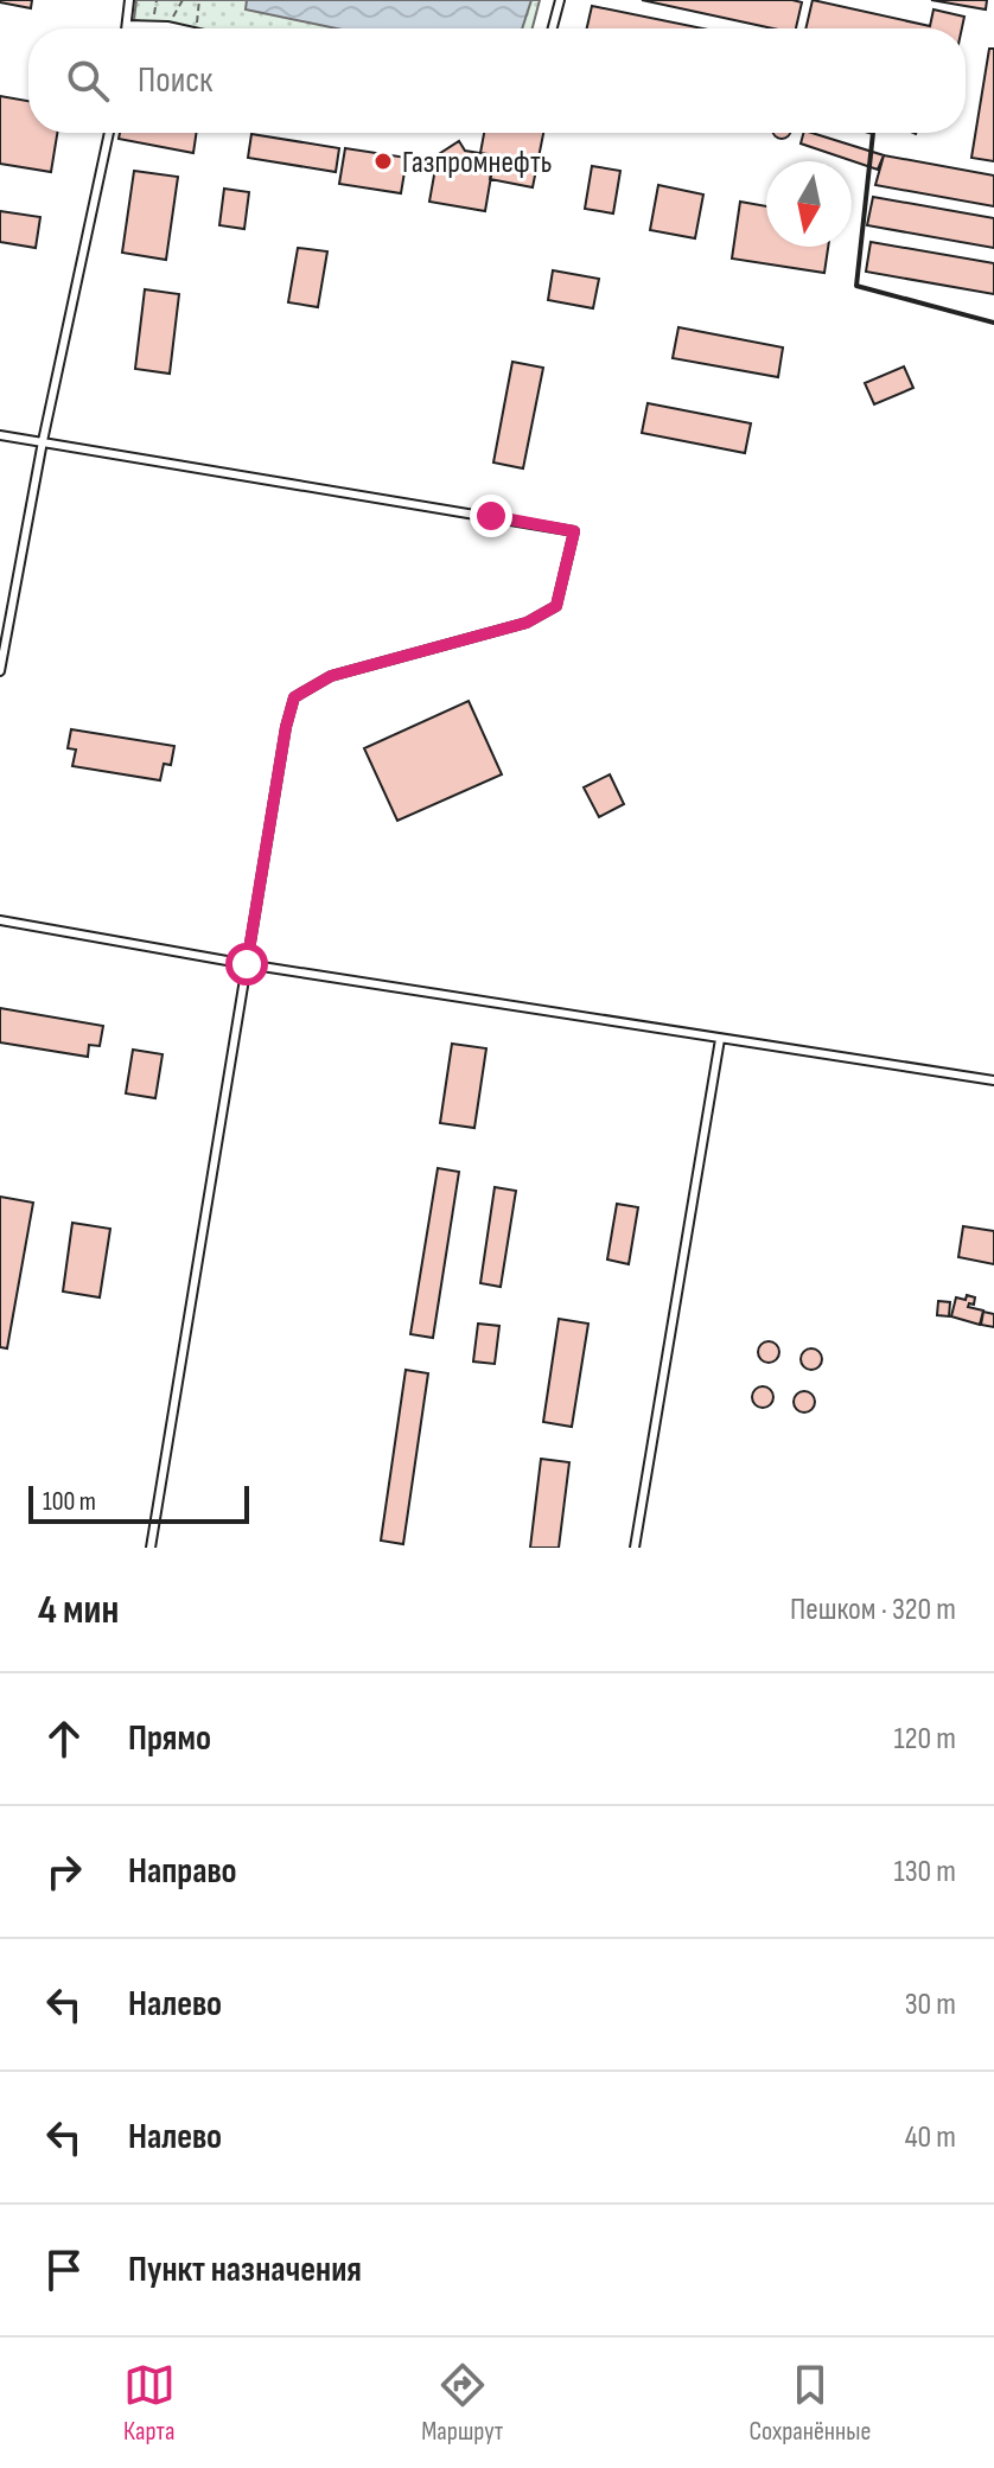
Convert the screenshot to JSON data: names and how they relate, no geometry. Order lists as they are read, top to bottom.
{
  "places": ["Газпромнефть"],
  "scale_bar": "100 m",
  "north": "bottom",
  "page": {
    "search": "Поиск",
    "scale": "100 m",
    "heading": ["4 мин", "Пешком · 320 m"],
    "list": [
      ["Прямо", "120 m"],
      ["Направо", "130 m"],
      ["Налево", "30 m"],
      ["Налево", "40 m"],
      "Пункт назначения"
    ],
    "nav": ["Карта", "Маршрут", "Сохранённые"]
  }
}
